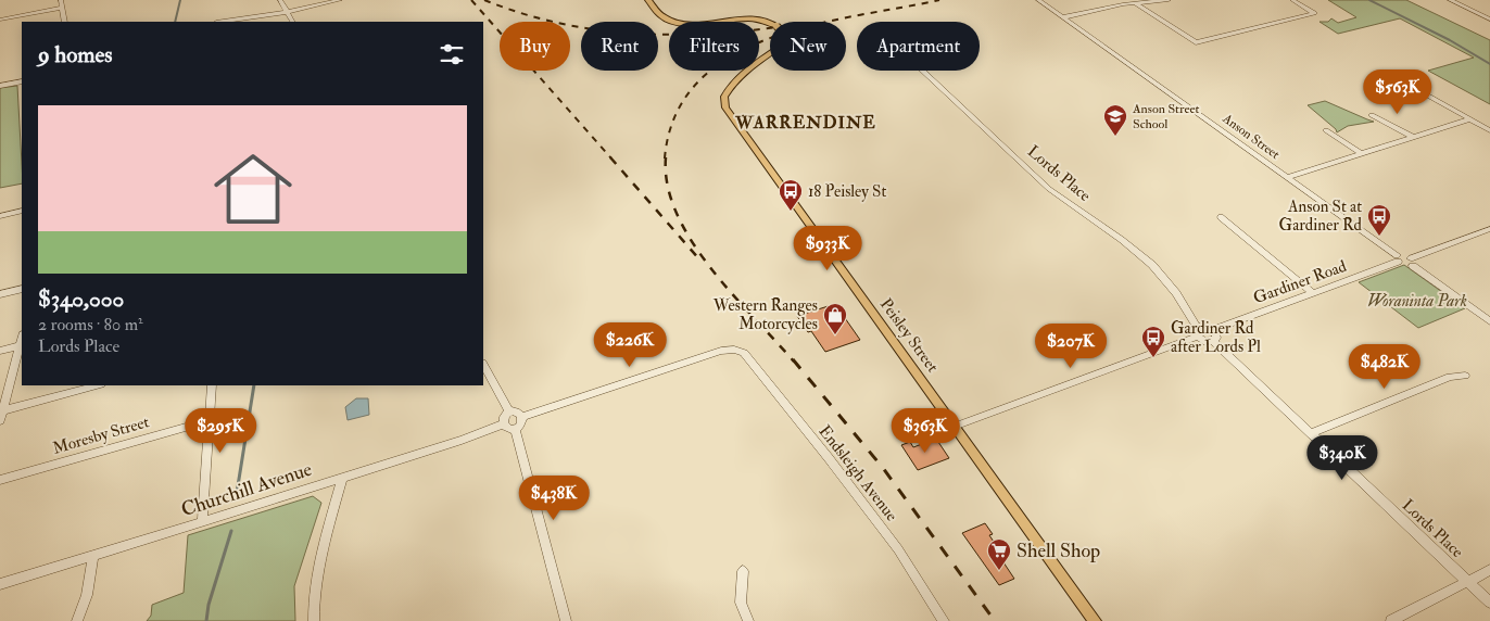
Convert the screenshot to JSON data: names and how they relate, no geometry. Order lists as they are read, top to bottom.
{
  "streets": {
    "main road": ["Peisley Street"],
    "street": [
      "Anson Street",
      "Lords Place",
      "Gardiner Road",
      "Moresby Street",
      "Endsleigh Avenue",
      "Churchill Avenue"
    ]
  },
  "crossings": [
    ["Anson Street", "Gardiner Road"],
    ["Lords Place", "Gardiner Road"],
    ["Endsleigh Avenue", "Churchill Avenue"]
  ],
  "districts": ["WARRENDINE"],
  "parks": ["Woraninta Park"],
  "places": {
    "school or university": ["Anson Street School"],
    "bus stop": ["18 Peisley St", "Anson St at Gardiner Rd", "Gardiner Rd after Lords Pl"],
    "shop": ["Western Ranges Motorcycles"],
    "supermarket": ["Shell Shop"]
  },
  "page": {
    "chip": [
      "Buy",
      "Rent",
      "Filters",
      "New",
      "Apartment"
    ],
    "heading": "9 homes",
    "price": [
      "$563K",
      "$933K",
      "$226K",
      "$207K",
      "$482K",
      "$295K",
      "$363K",
      "$340K",
      "$438K"
    ],
    "list": [
      {
        "name": "$340,000",
        "note": "2 rooms · 80 m² · Lords Place"
      }
    ]
  }
}
